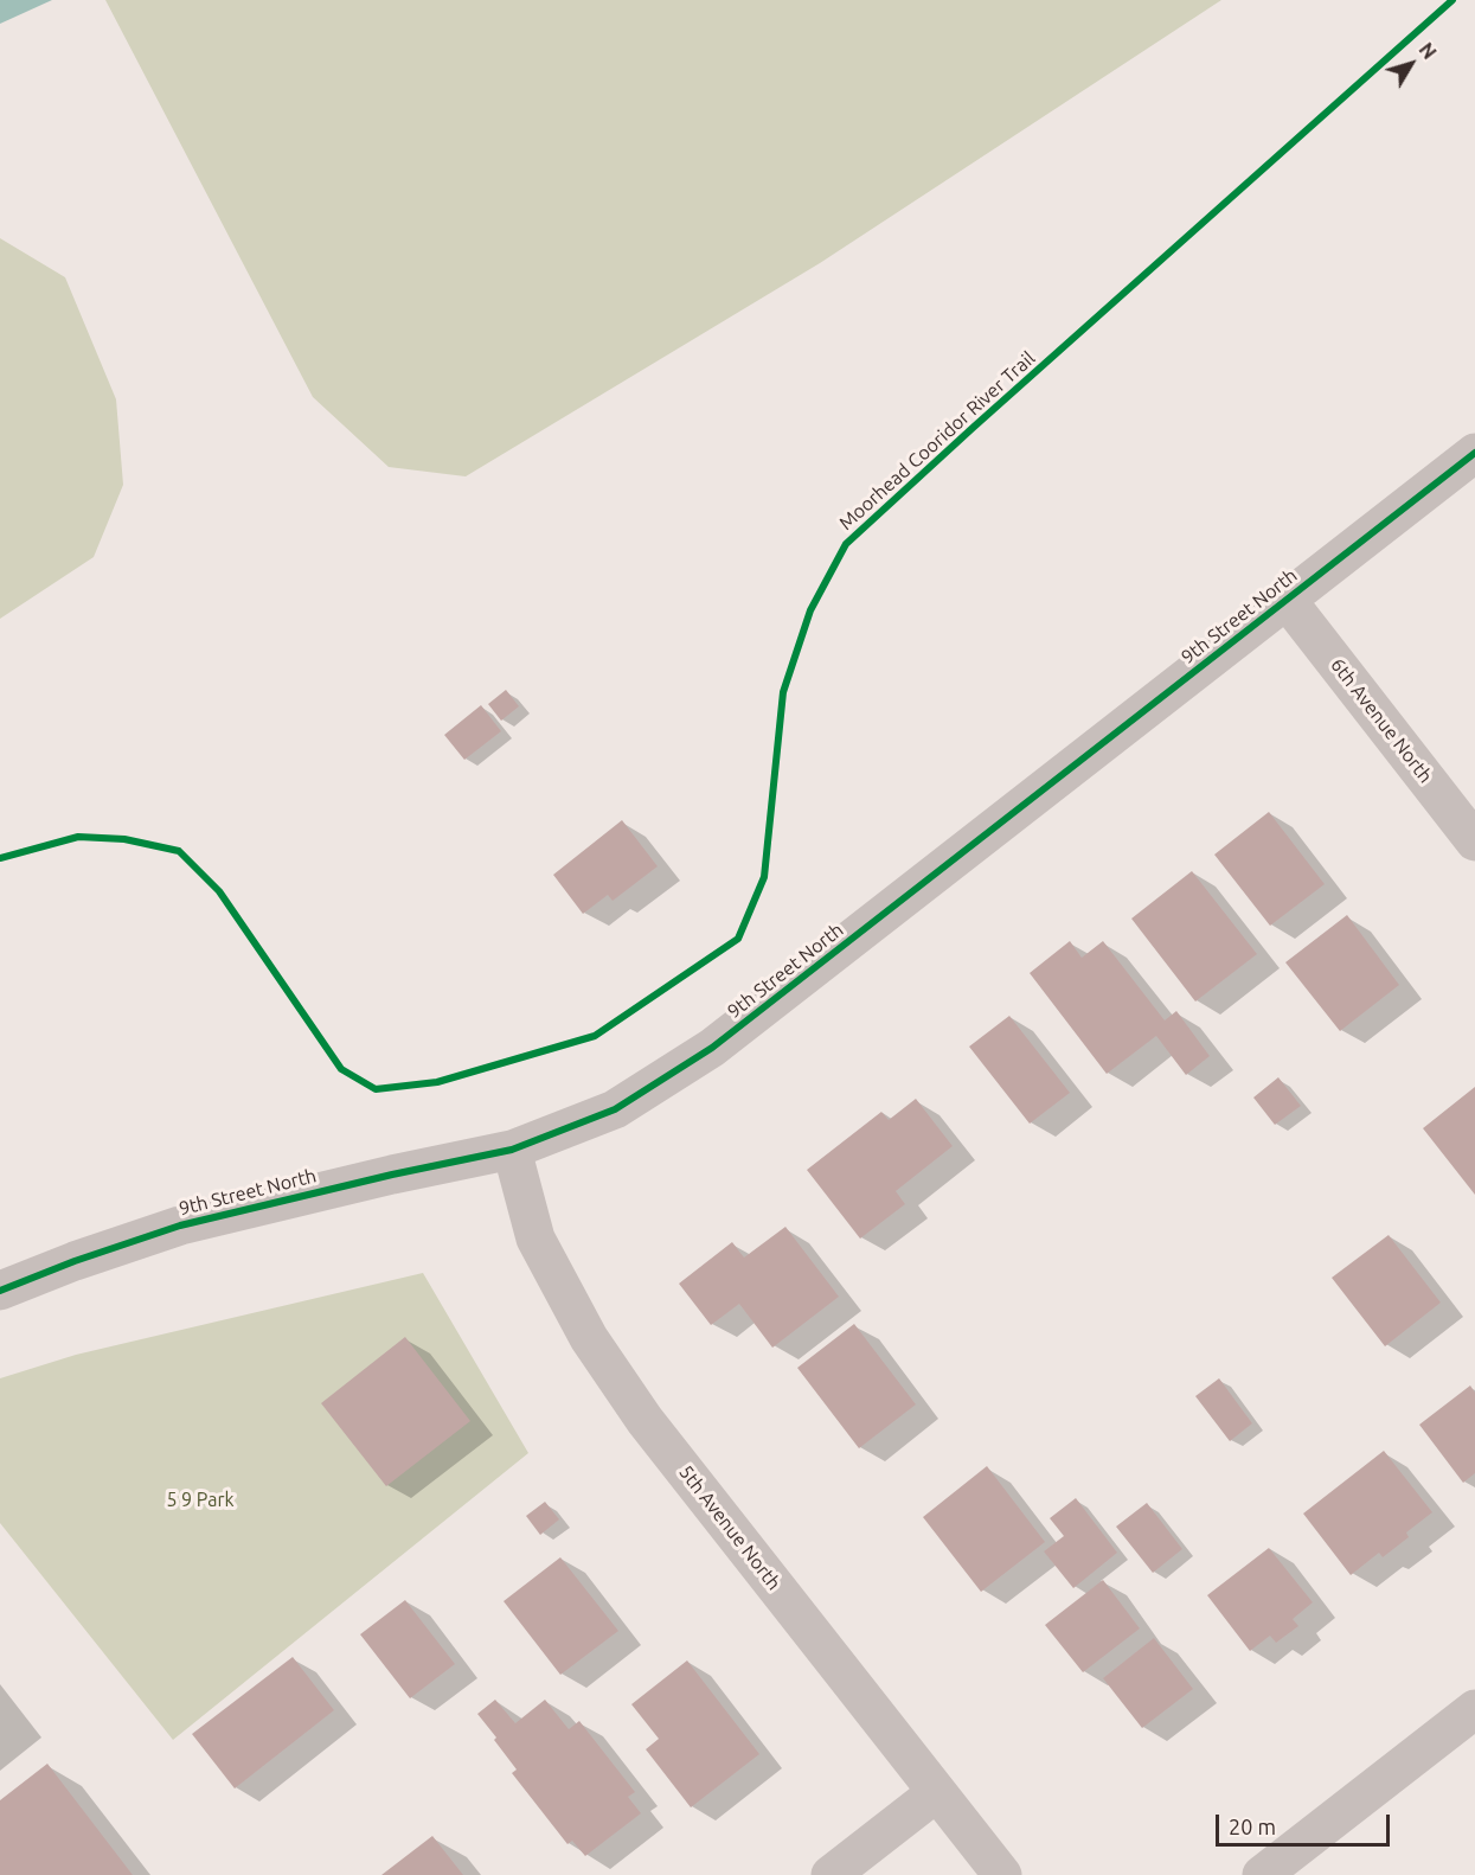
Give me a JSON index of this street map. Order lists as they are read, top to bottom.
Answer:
{
  "streets": {
    "street": ["9th Street North", "6th Avenue North", "5th Avenue North"],
    "cycle path": ["Moorhead Cooridor River Trail"]
  },
  "crossings": [
    ["9th Street North", "6th Avenue North"],
    ["9th Street North", "5th Avenue North"]
  ],
  "parks": ["5 9 Park"],
  "scale_bar": "20 m",
  "north": "top right"
}
